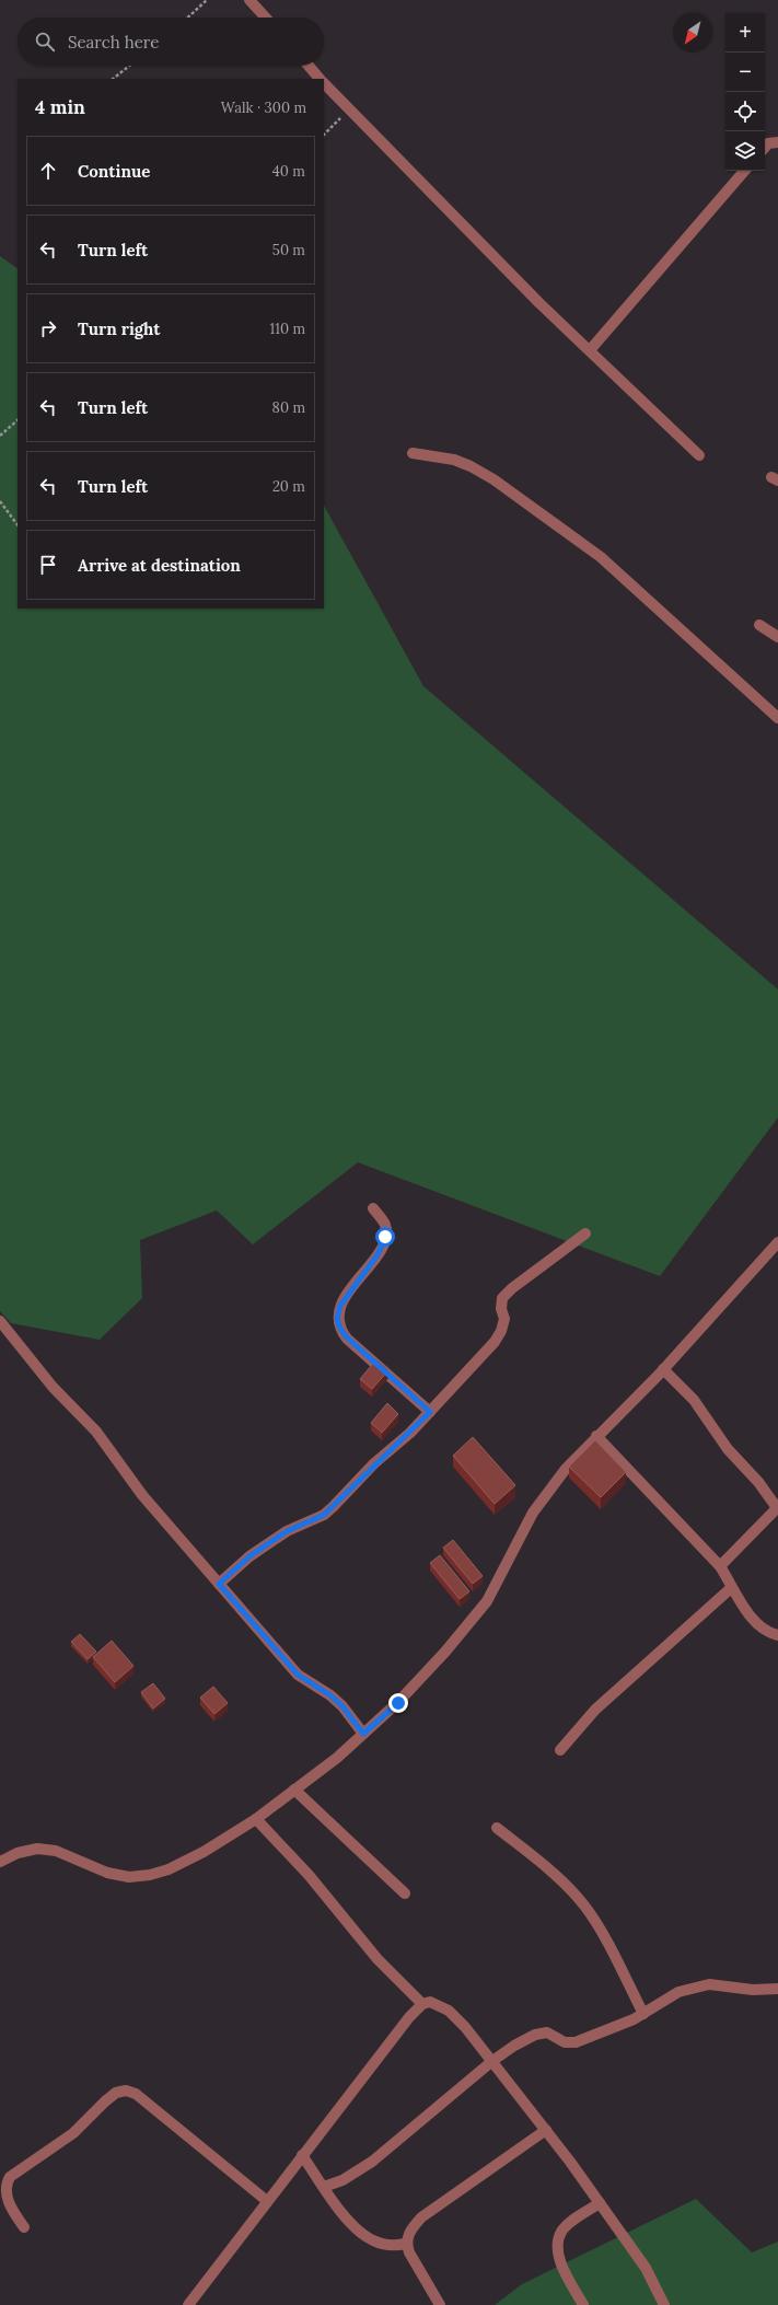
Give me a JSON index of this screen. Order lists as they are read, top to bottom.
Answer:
{
  "north": "bottom left",
  "page": {
    "map_buttons": ["+", "−"],
    "search": "Search here",
    "heading": ["4 min", "Walk · 300 m"],
    "list": [
      ["Continue", "40 m"],
      ["Turn left", "50 m"],
      ["Turn right", "110 m"],
      ["Turn left", "80 m"],
      ["Turn left", "20 m"],
      "Arrive at destination"
    ]
  }
}
